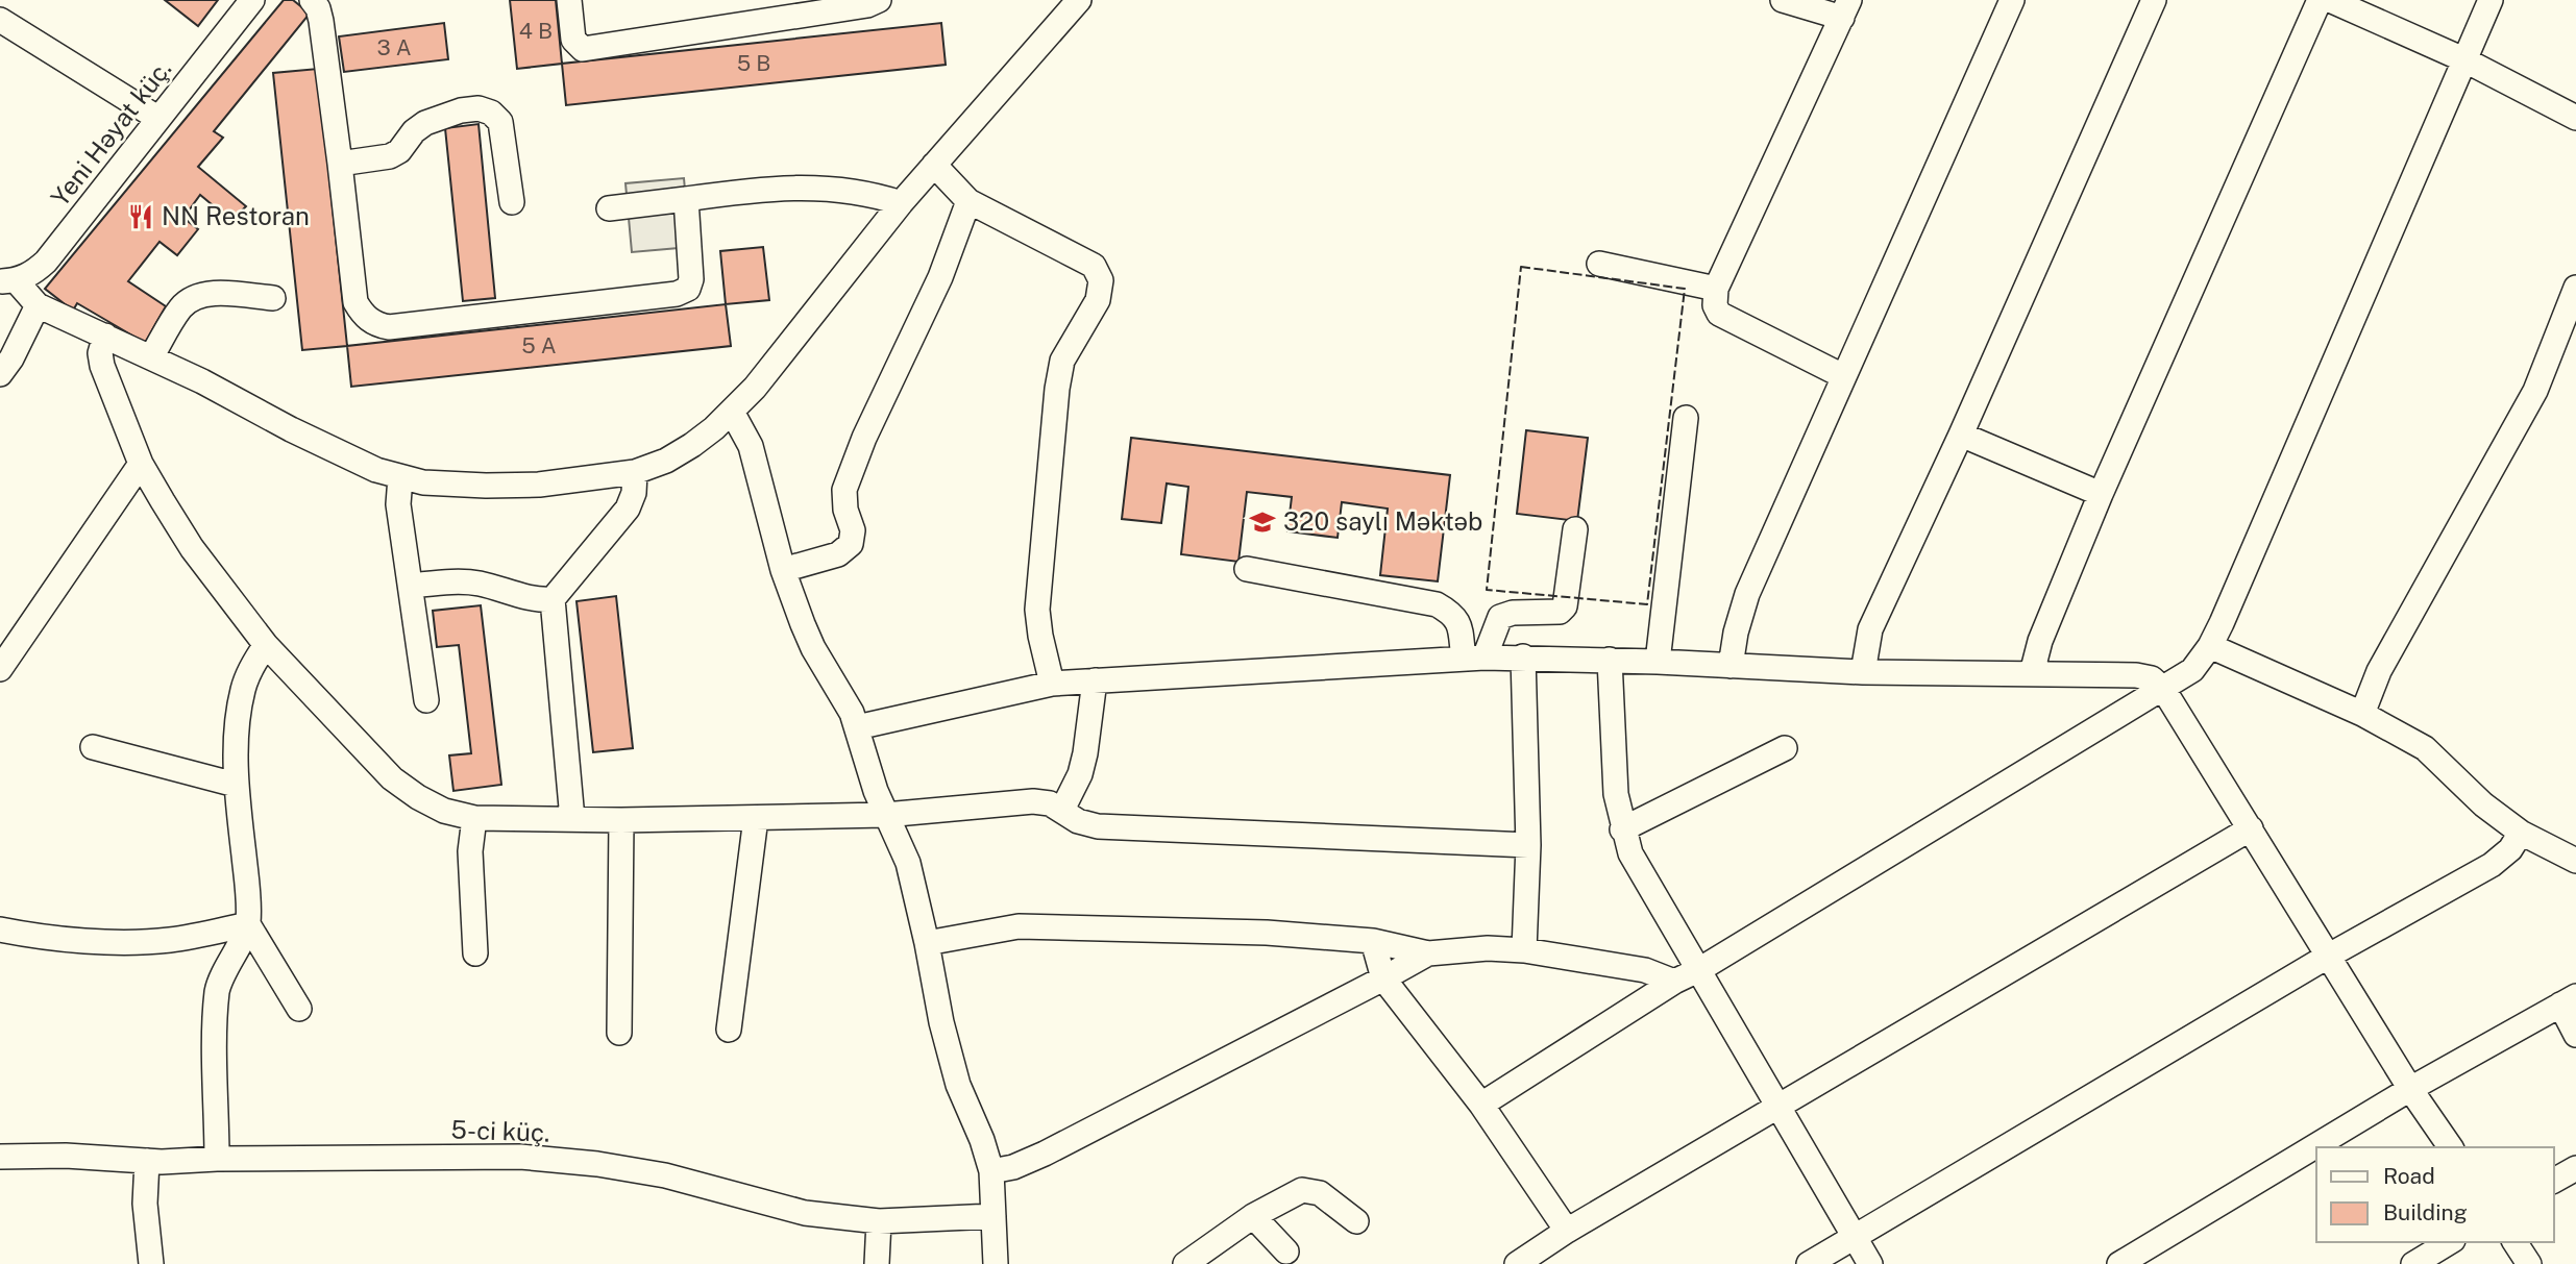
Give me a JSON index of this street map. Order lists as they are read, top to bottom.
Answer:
{
  "streets": {
    "street": ["Yeni Həyat küç.", "5-ci küç."]
  },
  "places": {
    "restaurant": ["NN Restoran"],
    "school or university": ["320 saylı Məktəb"]
  },
  "house_numbers": [
    "4 B",
    "3 A",
    "5 B",
    "5 A"
  ],
  "legend": ["Road", "Building"]
}
